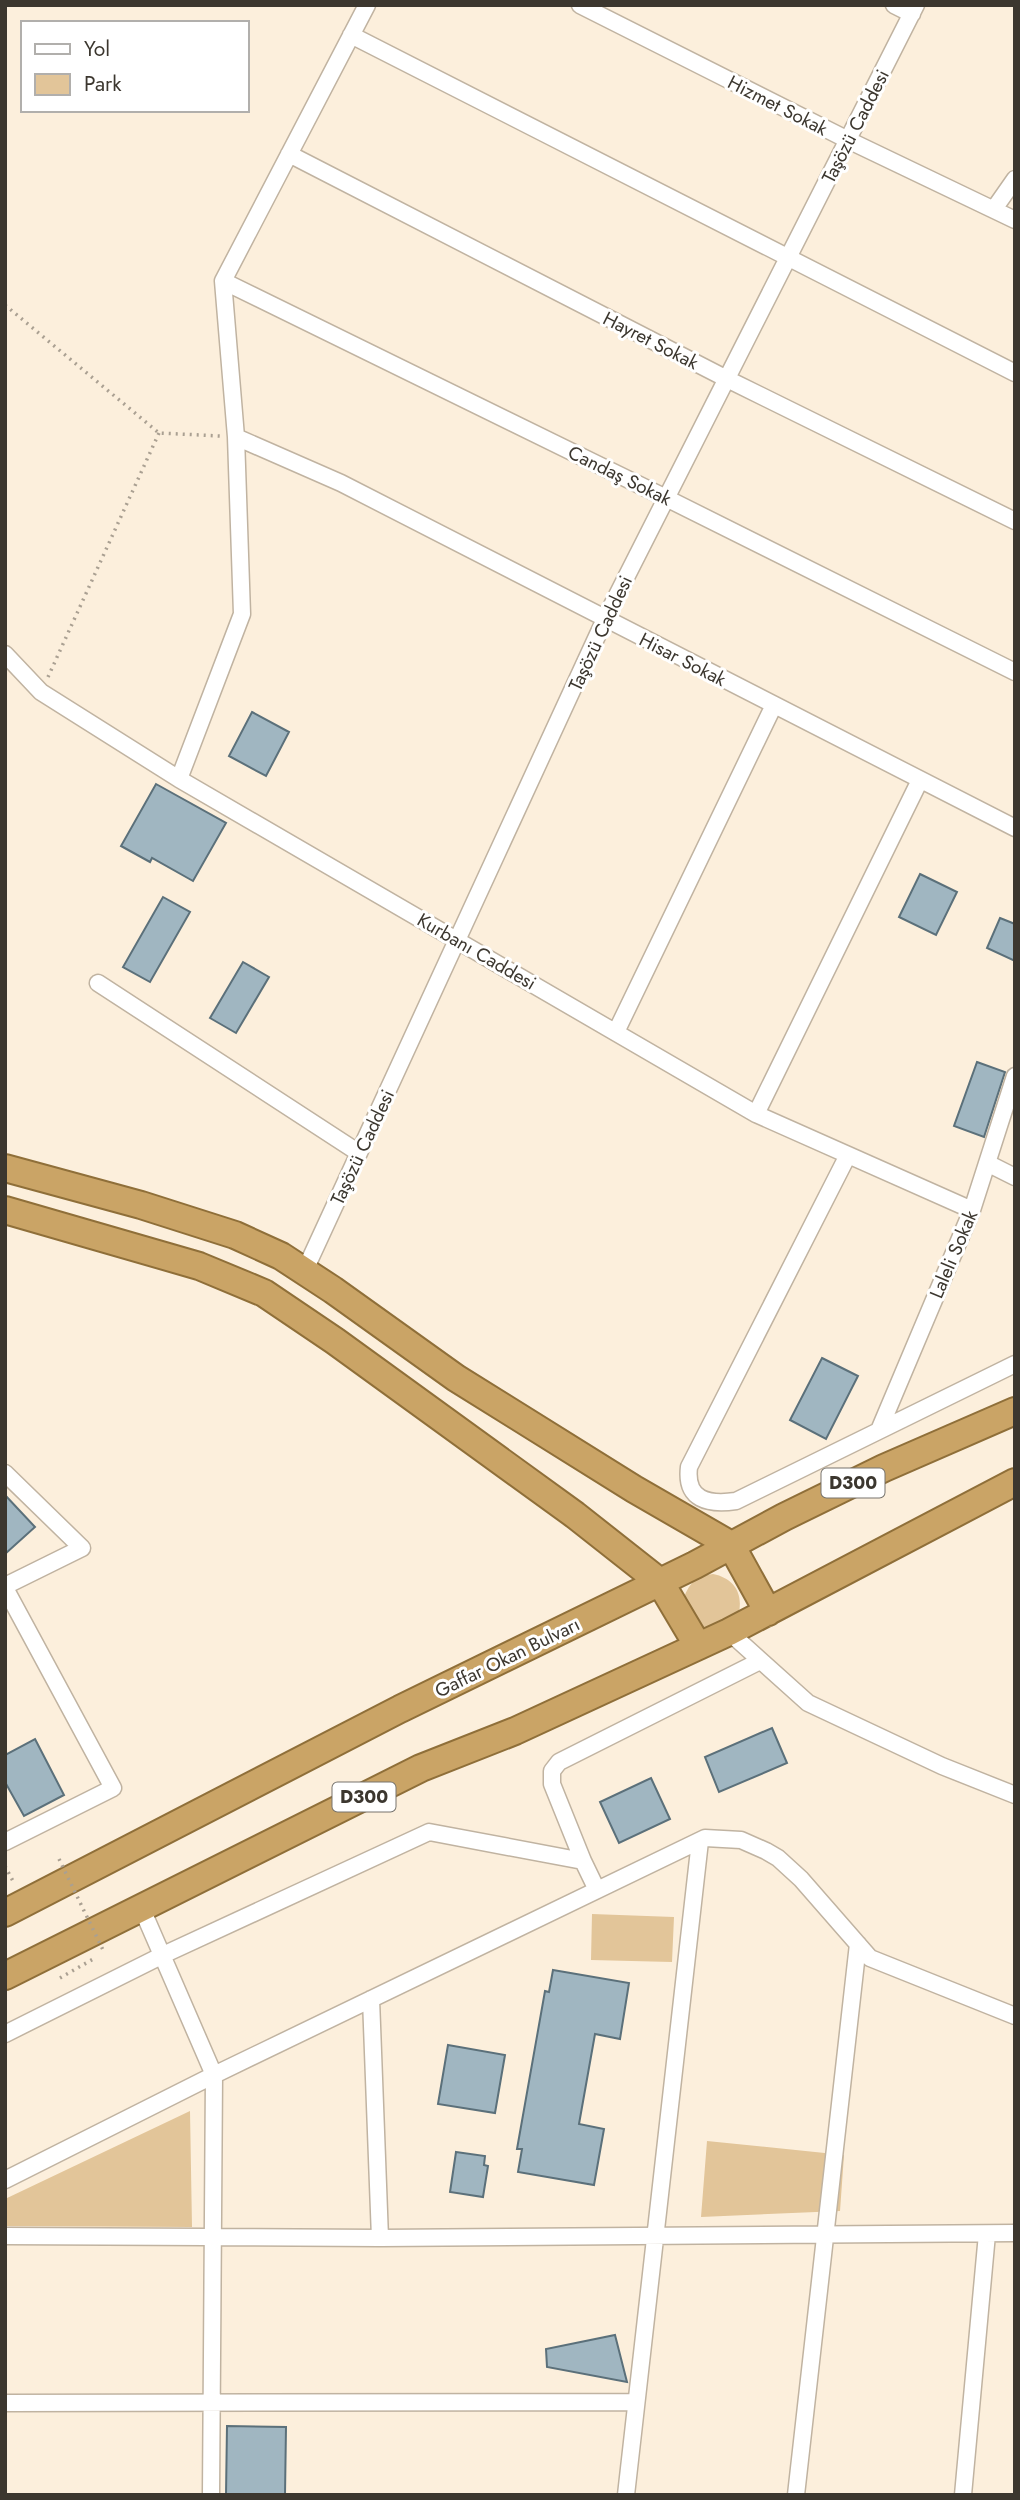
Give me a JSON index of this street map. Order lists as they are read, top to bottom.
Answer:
{
  "streets": {
    "highway": ["D300", "Gaffar Okan Bulvarı"],
    "street": [
      "Hizmet Sokak",
      "Taşözü Caddesi",
      "Hayret Sokak",
      "Candaş Sokak",
      "Hisar Sokak",
      "Kurbanı Caddesi",
      "Laleli Sokak"
    ]
  },
  "crossings": [
    ["Hizmet Sokak", "Taşözü Caddesi"],
    ["Taşözü Caddesi", "Hayret Sokak"],
    ["Taşözü Caddesi", "Candaş Sokak"],
    ["Taşözü Caddesi", "Hisar Sokak"],
    ["Taşözü Caddesi", "Kurbanı Caddesi"],
    ["Kurbanı Caddesi", "Laleli Sokak"]
  ],
  "legend": ["Yol", "Park"]
}
